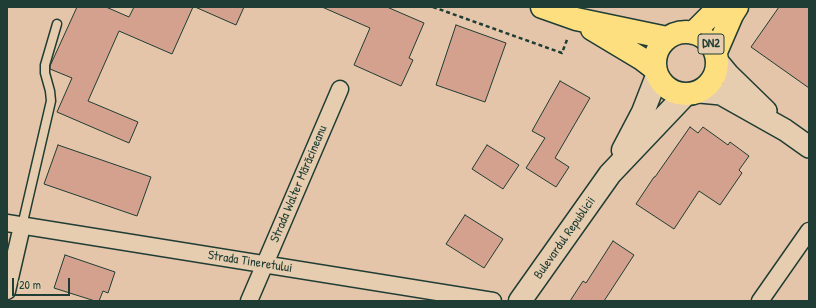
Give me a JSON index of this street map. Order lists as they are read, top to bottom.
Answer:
{
  "streets": {
    "main road": ["DN2", "Bulevardul Republicii"],
    "street": ["Strada Walter Mărăcineanu", "Strada Tineretului"]
  },
  "crossings": [
    ["DN2", "Bulevardul Republicii"],
    ["Strada Walter Mărăcineanu", "Strada Tineretului"]
  ],
  "scale_bar": "20 m"
}
